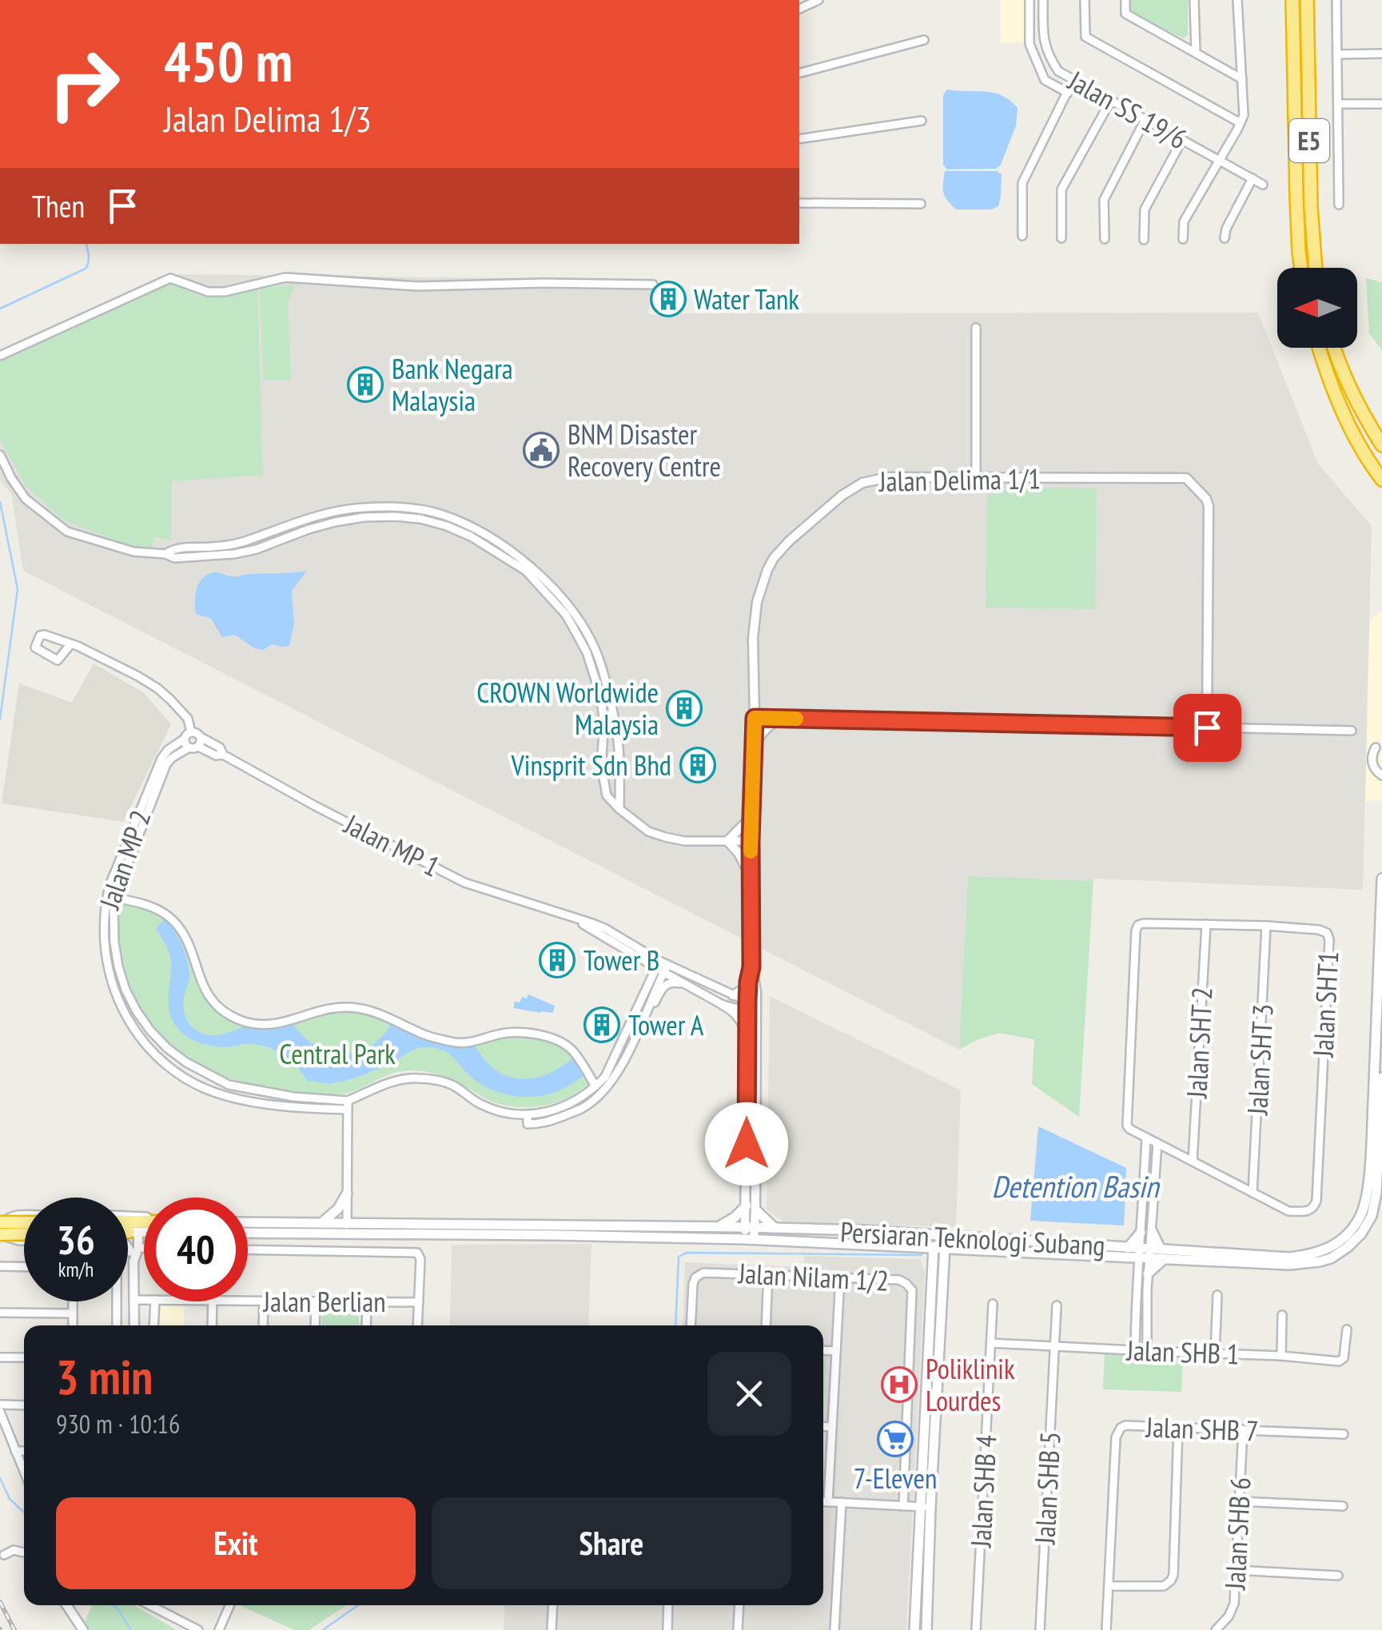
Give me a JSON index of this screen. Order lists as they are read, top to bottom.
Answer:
{
  "streets": {
    "highway": ["E5"],
    "main road": ["Persiaran Teknologi Subang"],
    "street": [
      "Jalan SS 19/6",
      "Jalan Delima 1/1",
      "Jalan MP 1",
      "Jalan MP 2",
      "Jalan SHT1",
      "Jalan SHT 2",
      "Jalan SHT 3",
      "Jalan Nilam 1/2",
      "Jalan Berlian",
      "Jalan SHB 1",
      "Jalan SHB 7",
      "Jalan SHB 5",
      "Jalan SHB 4",
      "Jalan SHB 6"
    ]
  },
  "crossings": [
    ["Jalan Delima 1/1", "Jalan MP 1"],
    ["Jalan Delima 1/1", "Persiaran Teknologi Subang"],
    ["Jalan MP 1", "Jalan MP 2"],
    ["Jalan SHT1", "Jalan SHT 2"],
    ["Jalan SHT1", "Jalan SHT 3"],
    ["Jalan SHB 1", "Jalan SHB 5"],
    ["Jalan SHB 1", "Jalan SHB 4"],
    ["Jalan SHB 7", "Jalan SHB 6"]
  ],
  "water": ["Detention Basin"],
  "parks": ["Central Park"],
  "places": {
    "building": [
      "Water Tank",
      "Bank Negara Malaysia",
      "CROWN Worldwide Malaysia",
      "Vinsprit Sdn Bhd",
      "Tower B",
      "Tower A"
    ],
    "public building": ["BNM Disaster Recovery Centre"],
    "hospital": ["Poliklinik Lourdes"],
    "supermarket": ["7-Eleven"]
  },
  "north": "left",
  "page": {
    "turn": ["450 m", "Jalan Delima 1/3"],
    "then": "Then",
    "speed": "36 km/h",
    "limit": "40",
    "heading": ["3 min", "930 m · 10:16"],
    "buttons": ["Exit", "Share"]
  }
}
